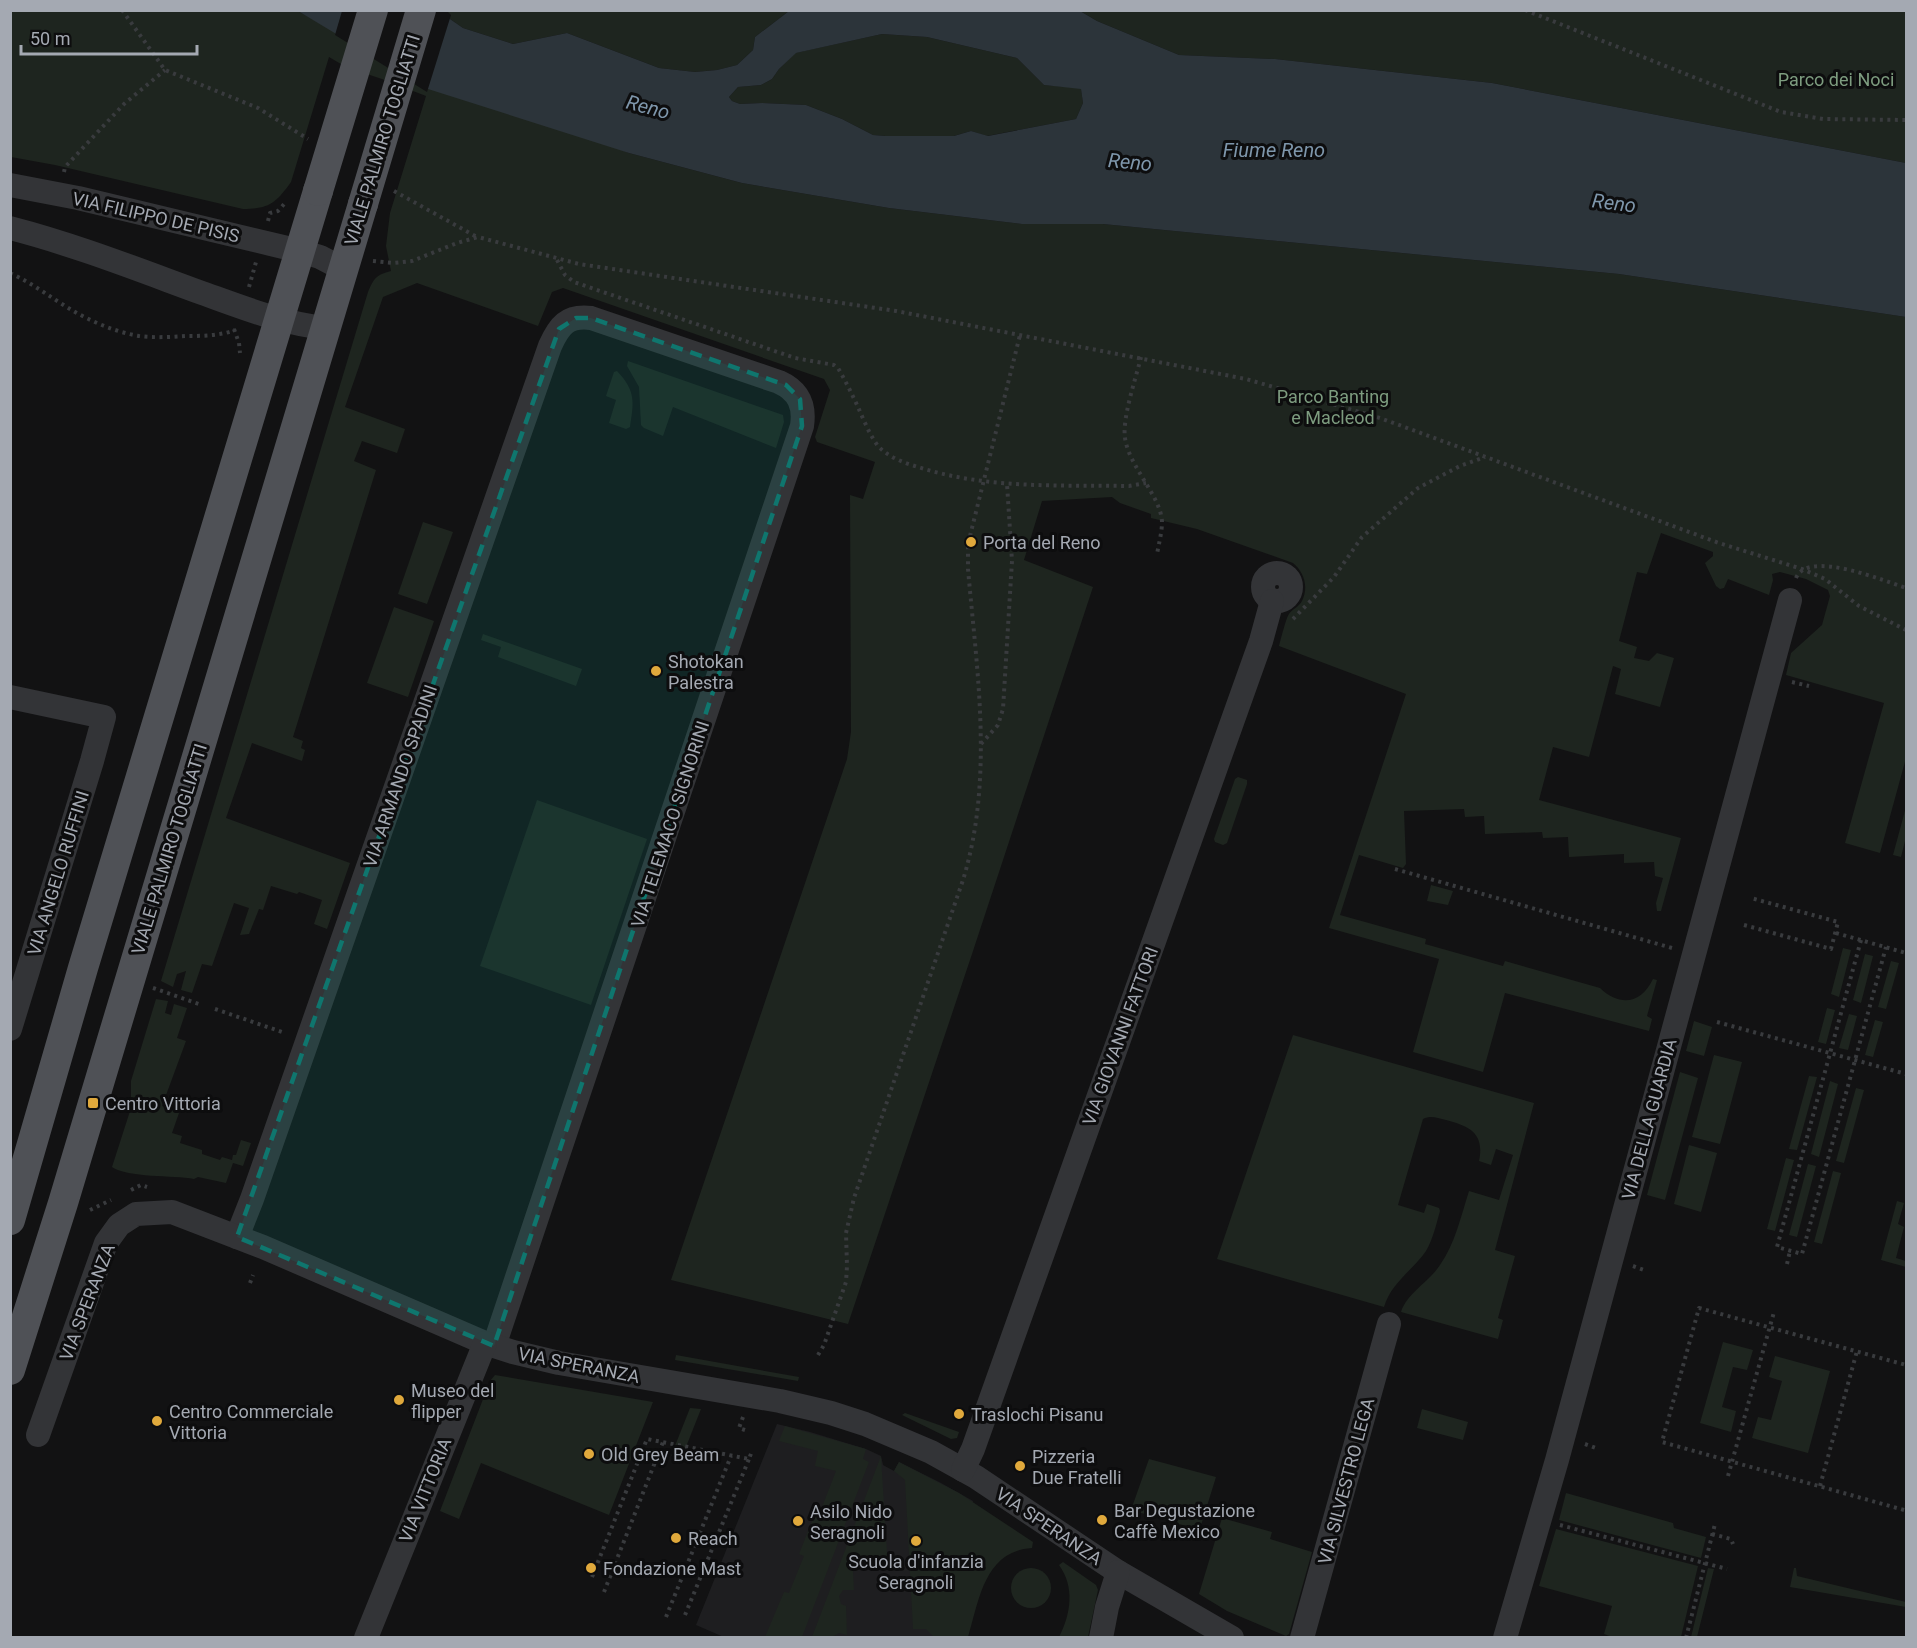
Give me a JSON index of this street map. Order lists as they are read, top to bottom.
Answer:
{
  "streets": {
    "main road": ["VIALE PALMIRO TOGLIATTI"],
    "street": [
      "VIA FILIPPO DE PISIS",
      "VIA ARMANDO SPADINI",
      "VIA TELEMACO SIGNORINI",
      "VIA ANGELO RUFFINI",
      "VIA GIOVANNI FATTORI",
      "VIA DELLA GUARDIA",
      "VIA SPERANZA",
      "VIA SILVESTRO LEGA",
      "VIA VITTORIA"
    ]
  },
  "crossings": [
    ["VIALE PALMIRO TOGLIATTI", "VIA FILIPPO DE PISIS"],
    ["VIA ARMANDO SPADINI", "VIA TELEMACO SIGNORINI"],
    ["VIA ARMANDO SPADINI", "VIA SPERANZA"],
    ["VIA TELEMACO SIGNORINI", "VIA SPERANZA"],
    ["VIA TELEMACO SIGNORINI", "VIA VITTORIA"],
    ["VIA GIOVANNI FATTORI", "VIA SPERANZA"],
    ["VIA SPERANZA", "VIA VITTORIA"]
  ],
  "water": ["Reno", "Fiume Reno"],
  "parks": ["Parco dei Noci", "Parco Banting e Macleod"],
  "places": {
    "other": [
      "Porta del Reno",
      "Shotokan Palestra",
      "Museo del flipper",
      "Traslochi Pisanu",
      "Centro Commerciale Vittoria",
      "Old Grey Beam",
      "Pizzeria Due Fratelli",
      "Bar Degustazione Caffè Mexico",
      "Asilo Nido Seragnoli",
      "Reach",
      "Scuola d'infanzia Seragnoli",
      "Fondazione Mast"
    ],
    "transit": ["Centro Vittoria"]
  },
  "scale_bar": "50 m"
}
